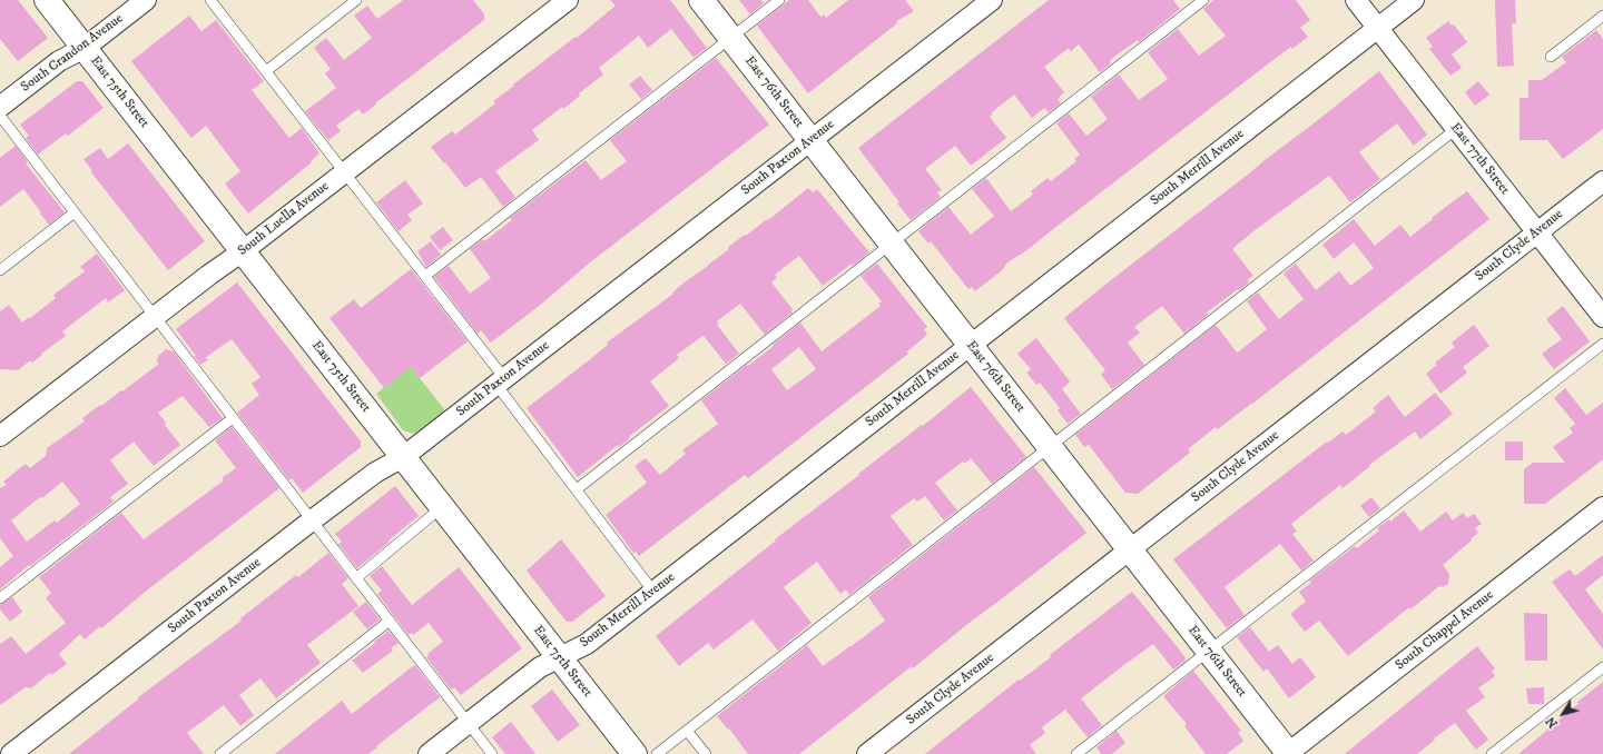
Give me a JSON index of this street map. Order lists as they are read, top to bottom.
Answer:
{
  "streets": {
    "main road": ["East 75th Street", "East 76th Street"],
    "street": [
      "South Crandon Avenue",
      "South Paxton Avenue",
      "East 77th Street",
      "South Merrill Avenue",
      "South Luella Avenue",
      "South Clyde Avenue",
      "South Chappel Avenue"
    ]
  },
  "crossings": [
    ["South Crandon Avenue", "East 75th Street"],
    ["East 75th Street", "South Paxton Avenue"],
    ["East 75th Street", "South Merrill Avenue"],
    ["East 75th Street", "South Luella Avenue"],
    ["East 76th Street", "South Paxton Avenue"],
    ["East 76th Street", "South Merrill Avenue"],
    ["East 76th Street", "South Clyde Avenue"],
    ["East 76th Street", "South Chappel Avenue"],
    ["East 77th Street", "South Merrill Avenue"],
    ["East 77th Street", "South Clyde Avenue"]
  ],
  "north": "bottom left"
}
